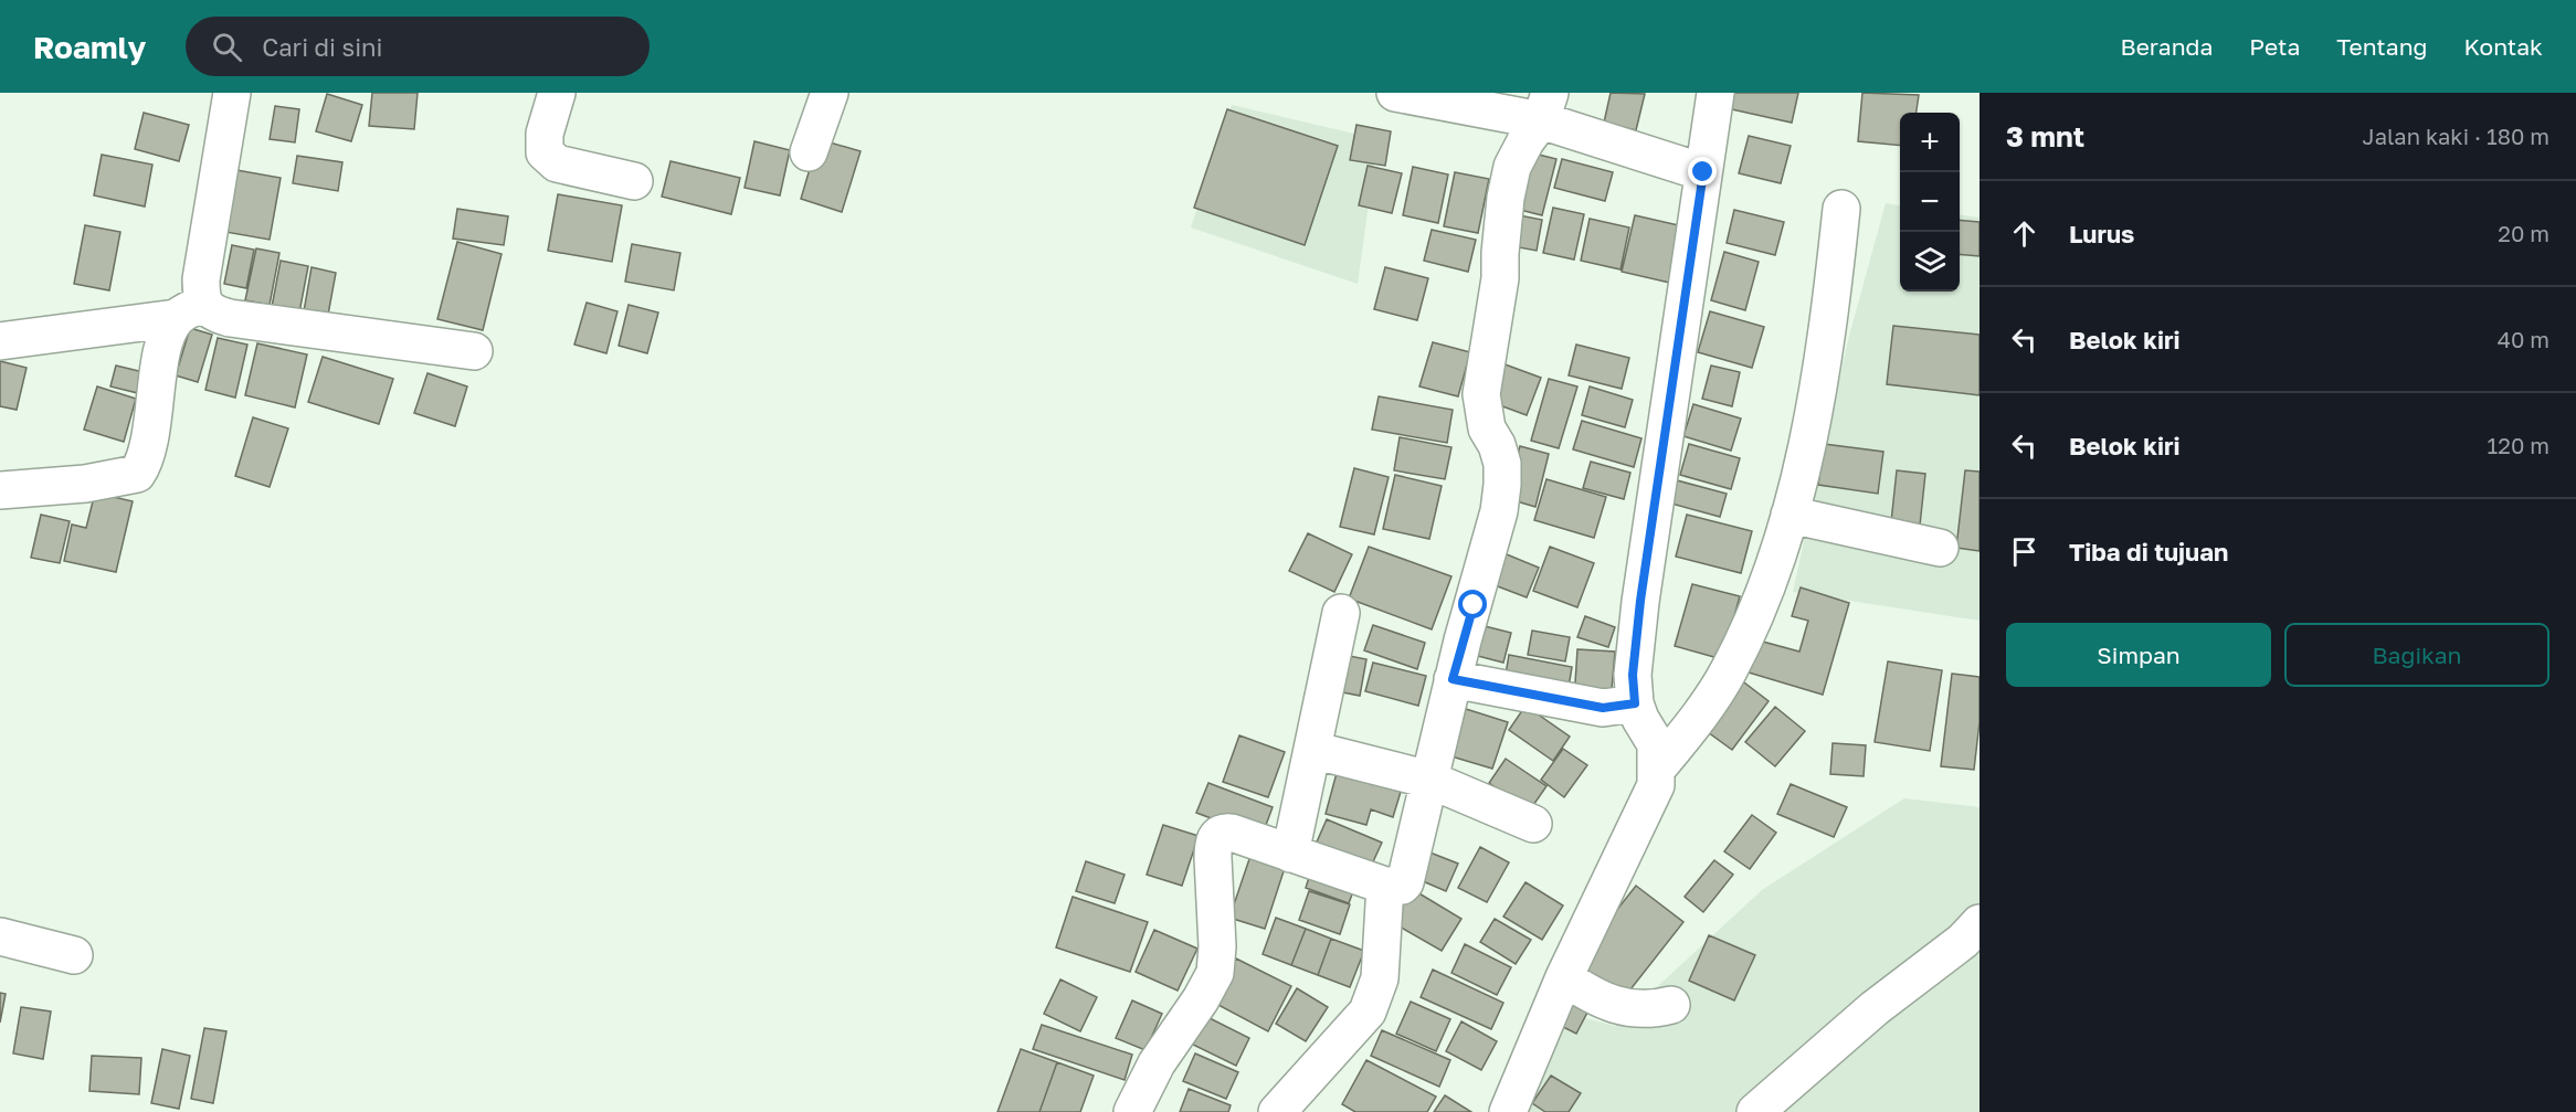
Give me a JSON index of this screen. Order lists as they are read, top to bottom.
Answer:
{
  "page": {
    "header": "Roamly",
    "search": "Cari di sini",
    "nav": [
      "Beranda",
      "Peta",
      "Tentang",
      "Kontak"
    ],
    "heading": ["3 mnt", "Jalan kaki · 180 m"],
    "map_buttons": ["+", "−"],
    "list": [
      ["Lurus", "20 m"],
      ["Belok kiri", "40 m"],
      ["Belok kiri", "120 m"],
      "Tiba di tujuan"
    ],
    "buttons": ["Simpan", "Bagikan"]
  }
}
